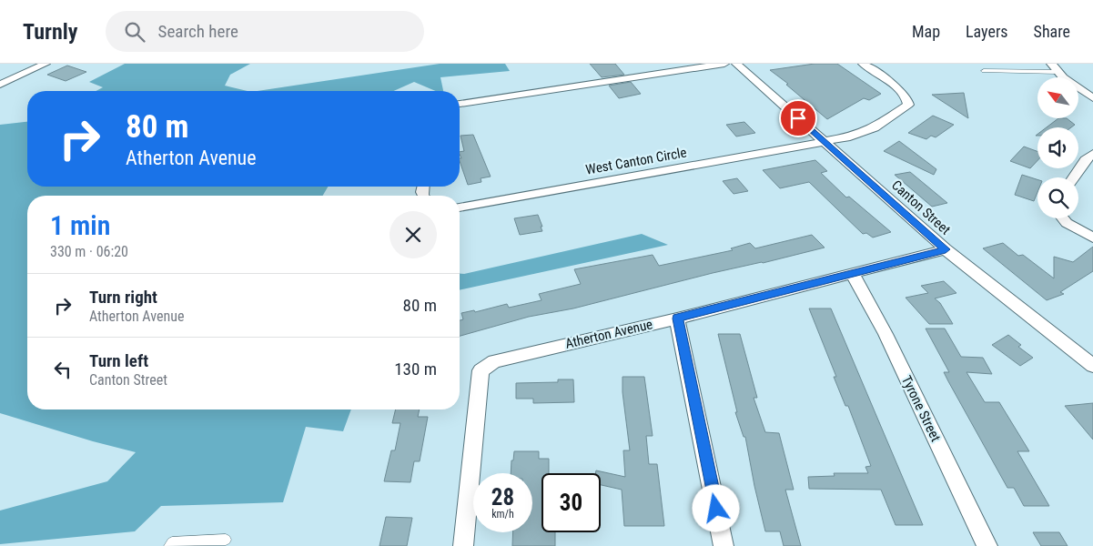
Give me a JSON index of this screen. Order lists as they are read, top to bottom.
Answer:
{
  "streets": {
    "street": [
      "West Canton Circle",
      "Canton Street",
      "Atherton Avenue",
      "Tyrone Street"
    ]
  },
  "crossings": [
    ["West Canton Circle", "Canton Street"],
    ["Canton Street", "Atherton Avenue"],
    ["Atherton Avenue", "Tyrone Street"]
  ],
  "north": "top left",
  "page": {
    "header": "Turnly",
    "search": "Search here",
    "nav": ["Map", "Layers", "Share"],
    "turn": ["80 m", "Atherton Avenue"],
    "heading": ["1 min", "330 m · 06:20"],
    "list": [
      {
        "name": "Turn right",
        "note": "Atherton Avenue",
        "value": "80 m"
      },
      {
        "name": "Turn left",
        "note": "Canton Street",
        "value": "130 m"
      }
    ],
    "speed": "28 km/h",
    "limit": "30"
  }
}
